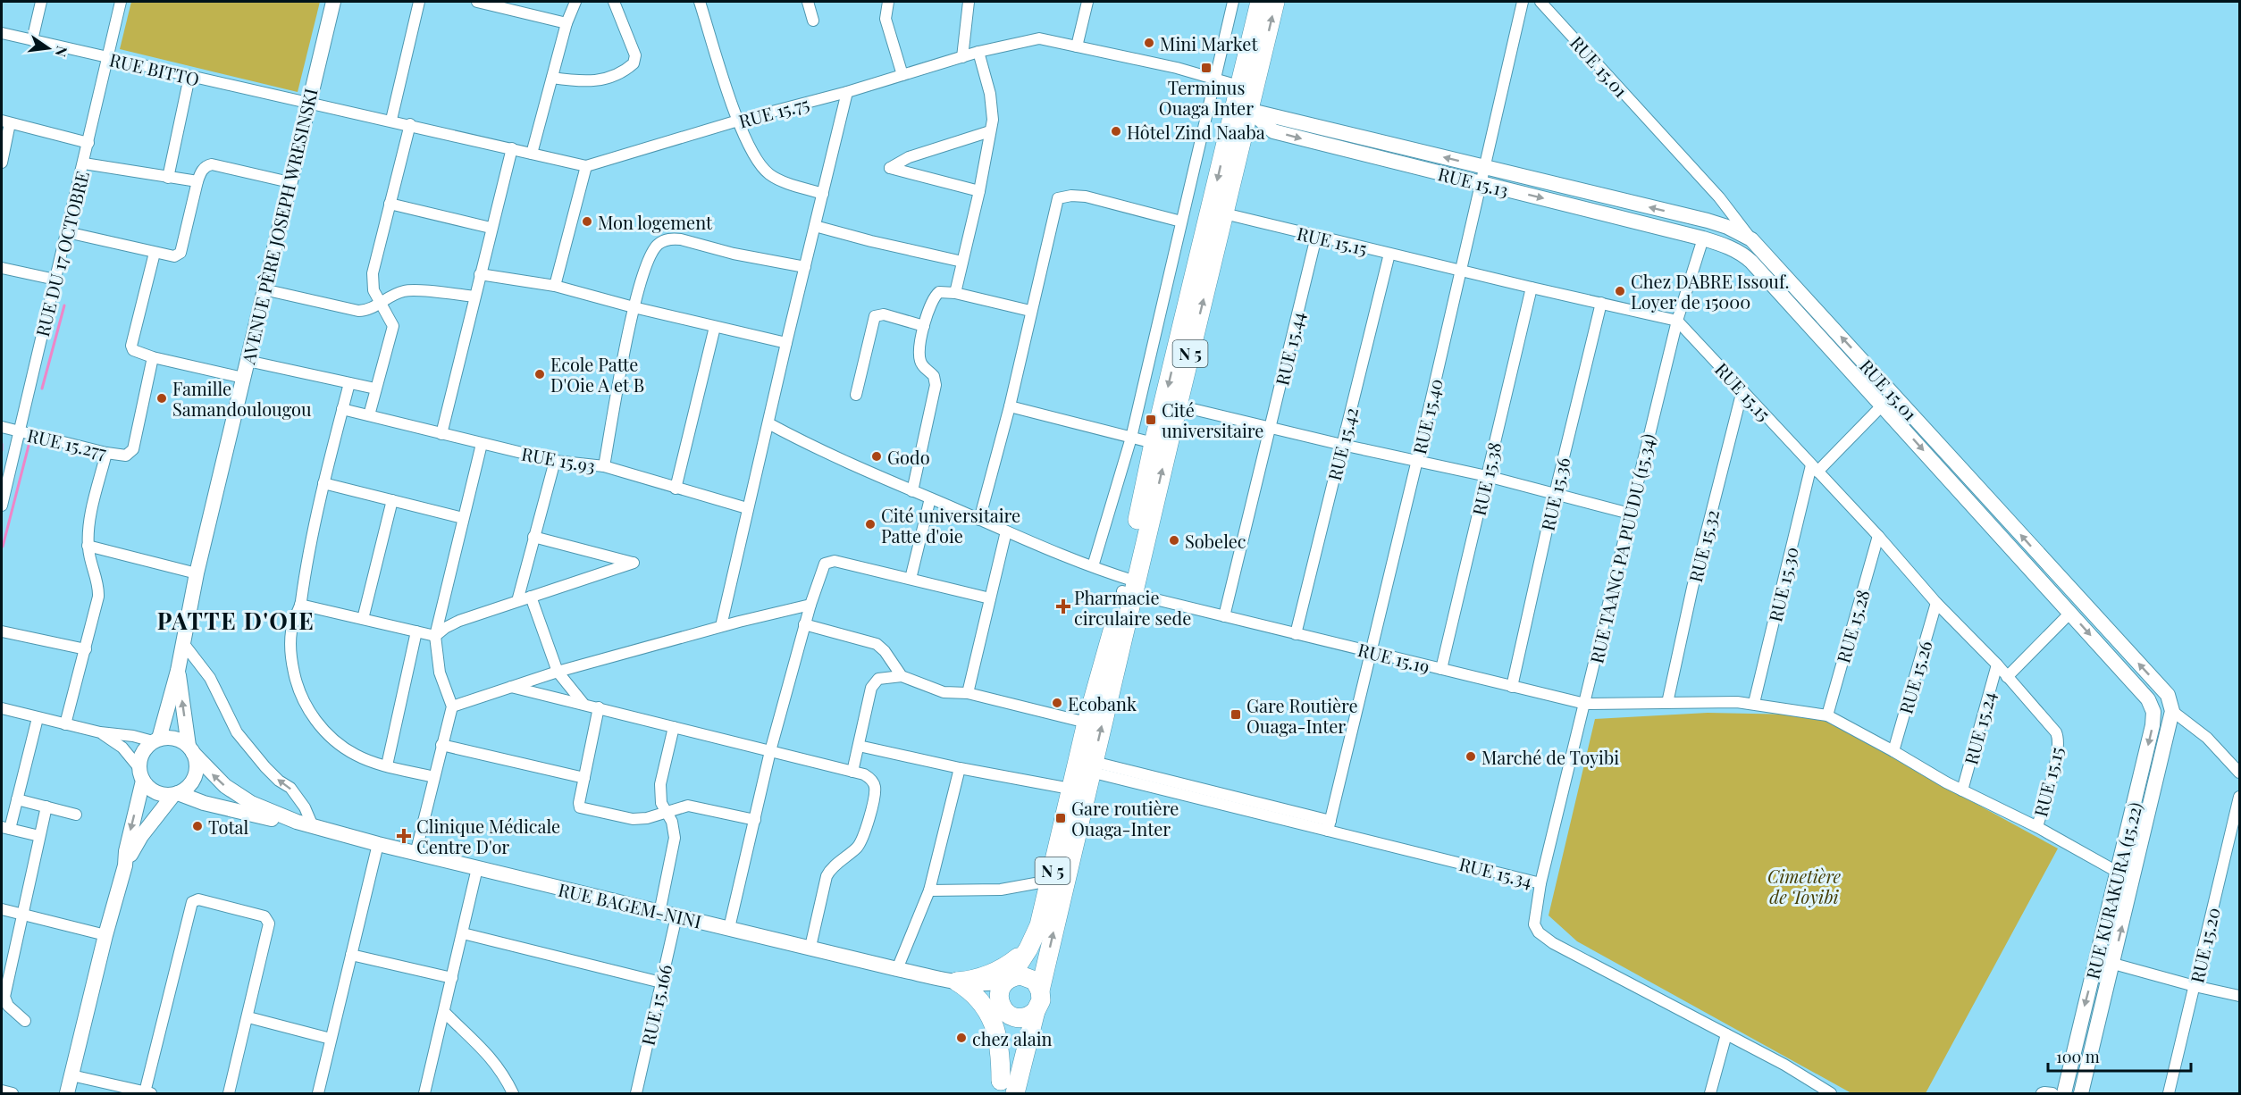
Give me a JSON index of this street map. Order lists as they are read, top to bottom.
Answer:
{
  "streets": {
    "highway": ["N 5"],
    "main road": [
      "RUE 15.01",
      "RUE 15.13",
      "AVENUE PÈRE JOSEPH WRESINSKI",
      "RUE KURAKURA (15.22)",
      "RUE BAGEM-NINI"
    ],
    "street": [
      "RUE BITTO",
      "RUE 15.75",
      "RUE 15.15",
      "RUE DU 17 OCTOBRE",
      "RUE 15.44",
      "RUE 15.40",
      "RUE 15.277",
      "RUE 15.42",
      "RUE 15.93",
      "RUE 15.38",
      "RUE 15.36",
      "RUE 15.32",
      "RUE TAANG PA PUUDU (15.34)",
      "RUE 15.30",
      "RUE 15.28",
      "RUE 15.19",
      "RUE 15.26",
      "RUE 15.24",
      "RUE 15.34",
      "RUE 15.20",
      "RUE 15.166"
    ]
  },
  "crossings": [
    ["RUE 15.01", "RUE 15.13"],
    ["RUE 15.01", "RUE TAANG PA PUUDU (15.34)"],
    ["RUE 15.01", "RUE 15.24"],
    ["RUE 15.01", "RUE KURAKURA (15.22)"],
    ["RUE BITTO", "RUE 15.75"],
    ["RUE BITTO", "AVENUE PÈRE JOSEPH WRESINSKI"],
    ["RUE BITTO", "RUE DU 17 OCTOBRE"],
    ["RUE 15.75", "RUE 15.13"],
    ["RUE 15.75", "AVENUE PÈRE JOSEPH WRESINSKI"],
    ["RUE 15.75", "N 5"],
    ["RUE 15.13", "N 5"],
    ["RUE 15.13", "RUE 15.40"],
    ["RUE 15.13", "RUE TAANG PA PUUDU (15.34)"],
    ["RUE 15.15", "RUE 15.44"],
    ["RUE 15.15", "N 5"],
    ["RUE 15.15", "RUE 15.40"],
    ["RUE 15.15", "RUE 15.42"],
    ["RUE 15.15", "RUE 15.38"],
    ["RUE 15.15", "RUE 15.36"],
    ["RUE 15.15", "RUE 15.32"],
    ["RUE 15.15", "RUE TAANG PA PUUDU (15.34)"],
    ["RUE 15.15", "RUE 15.30"],
    ["RUE 15.15", "RUE 15.28"],
    ["RUE 15.15", "RUE 15.19"],
    ["RUE 15.15", "RUE 15.26"],
    ["RUE 15.15", "RUE 15.24"],
    ["RUE DU 17 OCTOBRE", "RUE 15.277"],
    ["RUE 15.44", "RUE 15.19"],
    ["N 5", "RUE 15.19"],
    ["N 5", "RUE 15.34"],
    ["RUE 15.40", "RUE 15.19"],
    ["RUE 15.40", "RUE 15.34"],
    ["RUE 15.42", "RUE 15.19"],
    ["RUE 15.38", "RUE 15.19"],
    ["RUE 15.36", "RUE 15.19"],
    ["RUE 15.32", "RUE 15.19"],
    ["RUE TAANG PA PUUDU (15.34)", "RUE 15.19"],
    ["RUE TAANG PA PUUDU (15.34)", "RUE 15.34"],
    ["RUE 15.30", "RUE 15.19"],
    ["RUE 15.28", "RUE 15.19"],
    ["RUE 15.19", "RUE 15.26"],
    ["RUE 15.19", "RUE 15.24"],
    ["RUE 15.19", "RUE KURAKURA (15.22)"],
    ["RUE BAGEM-NINI", "RUE 15.166"]
  ],
  "districts": ["PATTE D'OIE"],
  "parks": ["Cimetière de Toyibi"],
  "places": {
    "other": [
      "Mini Market",
      "Hôtel Zind Naaba",
      "Mon logement",
      "Chez DABRE Issouf. Loyer de 15000",
      "Ecole Patte D'Oie A et B",
      "Famille Samandoulougou",
      "Godo",
      "Cité universitaire Patte d'oie",
      "Sobelec",
      "Ecobank",
      "Marché de Toyibi",
      "Total",
      "chez alain"
    ],
    "transit": [
      "Terminus Ouaga Inter",
      "Cité universitaire",
      "Gare Routière Ouaga-Inter",
      "Gare routière Ouaga-Inter"
    ],
    "health": ["Pharmacie circulaire sede", "Clinique Médicale Centre D'or"]
  },
  "scale_bar": "100 m",
  "north": "right"
}
